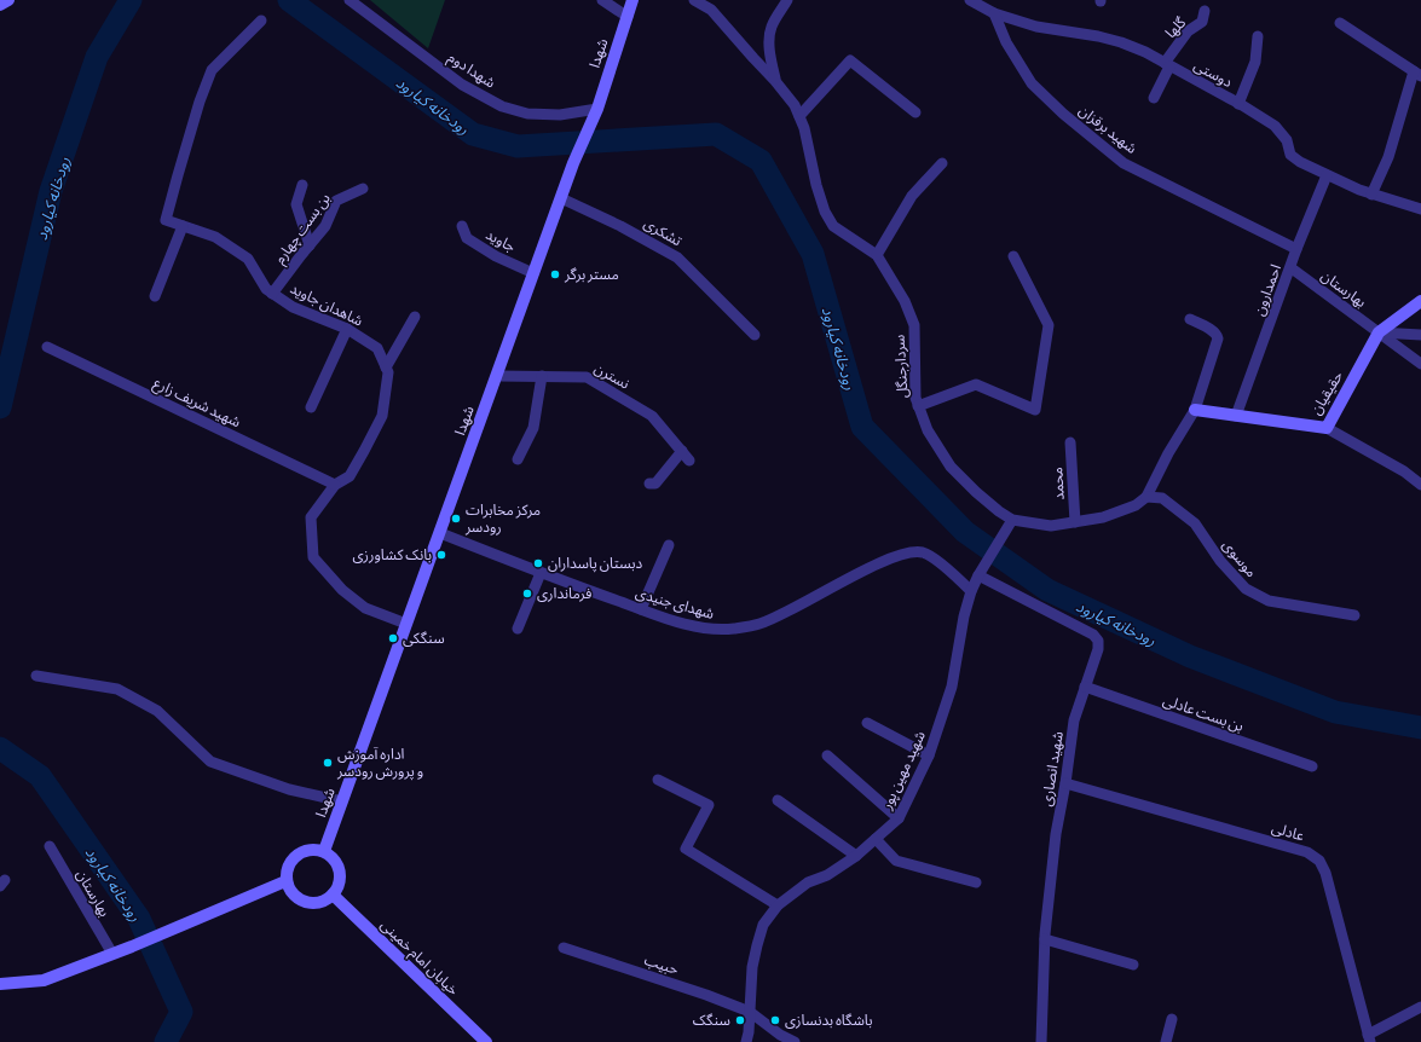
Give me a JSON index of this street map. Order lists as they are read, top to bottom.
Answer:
{
  "streets": {
    "main road": ["شهدا", "حقیقیان", "خیابان امام خمینی"],
    "street": [
      "گلها",
      "شهدا دوم",
      "دوستی",
      "شهید برقزان",
      "بن بست چهارم",
      "تشکری",
      "جاوید",
      "بهارستان",
      "احمدارون",
      "شاهدان جاوید",
      "سردارجنگل",
      "نسترن",
      "شهید شریف زارع",
      "محمد",
      "موسوی",
      "شهدای جنیدی",
      "بن بست عادلی",
      "شهید انصاری",
      "شهید مهین پور",
      "عادلی",
      "حبیب"
    ]
  },
  "crossings": [
    ["گلها", "دوستی"],
    ["شهدا", "شهدا دوم"],
    ["شهدا", "تشکری"],
    ["شهدا", "جاوید"],
    ["شهدا", "شاهدان جاوید"],
    ["شهدا", "نسترن"],
    ["شهدا", "شهدای جنیدی"],
    ["شهدا", "خیابان امام خمینی"],
    ["دوستی", "شهید برقزان"],
    ["دوستی", "احمدارون"],
    ["شهید برقزان", "احمدارون"],
    ["بن بست چهارم", "شاهدان جاوید"],
    ["بهارستان", "احمدارون"],
    ["بهارستان", "حقیقیان"],
    ["احمدارون", "حقیقیان"],
    ["شاهدان جاوید", "شهید شریف زارع"],
    ["سردارجنگل", "محمد"],
    ["سردارجنگل", "موسوی"],
    ["سردارجنگل", "شهید مهین پور"],
    ["شهدای جنیدی", "شهید مهین پور"],
    ["بن بست عادلی", "شهید انصاری"],
    ["شهید انصاری", "شهید مهین پور"],
    ["شهید انصاری", "عادلی"],
    ["شهید مهین پور", "حبیب"]
  ],
  "water": ["رودخانه کیارود"],
  "places": [
    "مستر برگر",
    "مرکز مخابرات رودسر",
    "بانک کشاورزى",
    "دبستان پاسداران",
    "فرماندارى",
    "سنگکى",
    "اداره آموزش و پرورش رودسر",
    "سنگک",
    "باشگاه بدنسازى"
  ]
}
